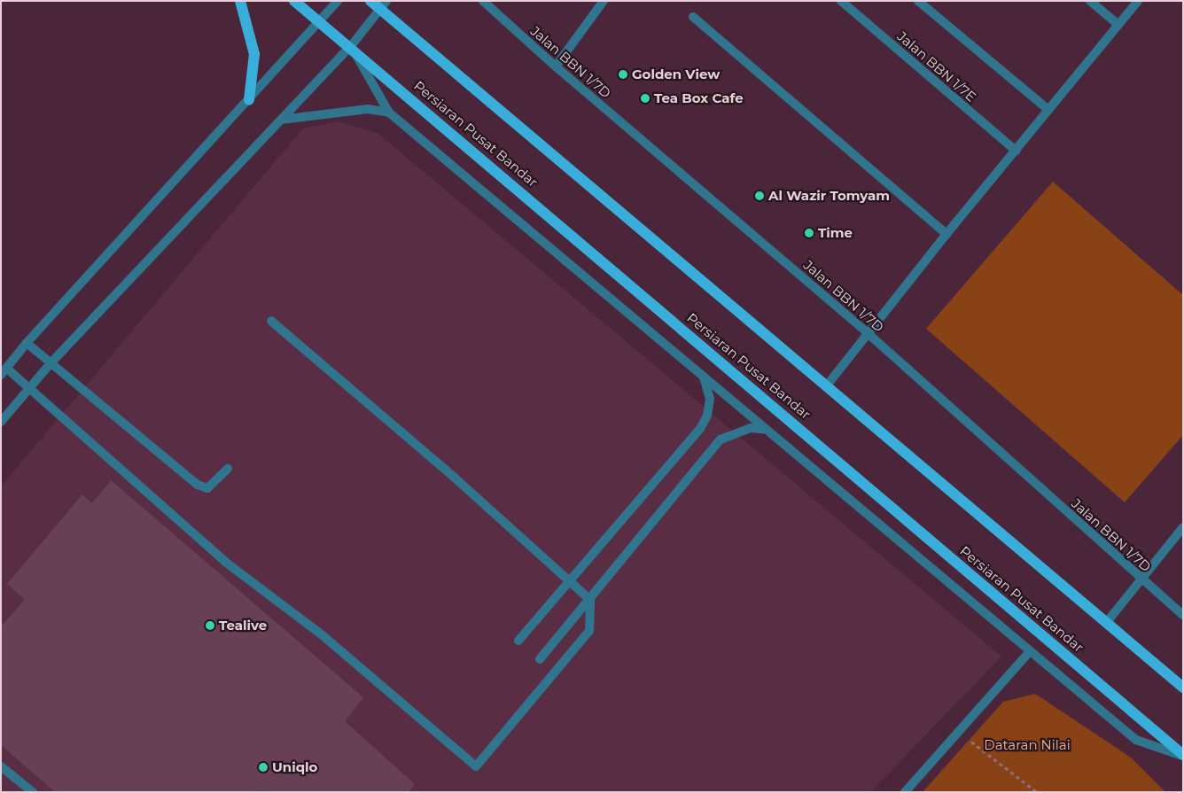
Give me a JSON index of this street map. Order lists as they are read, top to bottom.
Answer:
{
  "streets": {
    "main road": ["Persiaran Pusat Bandar"],
    "street": ["Jalan BBN 1/7D", "Jalan BBN 1/7E"]
  },
  "parks": ["Dataran Nilai"],
  "places": [
    "Golden View",
    "Tea Box Cafe",
    "Al Wazir Tomyam",
    "Time",
    "Tealive",
    "Uniqlo"
  ]
}
